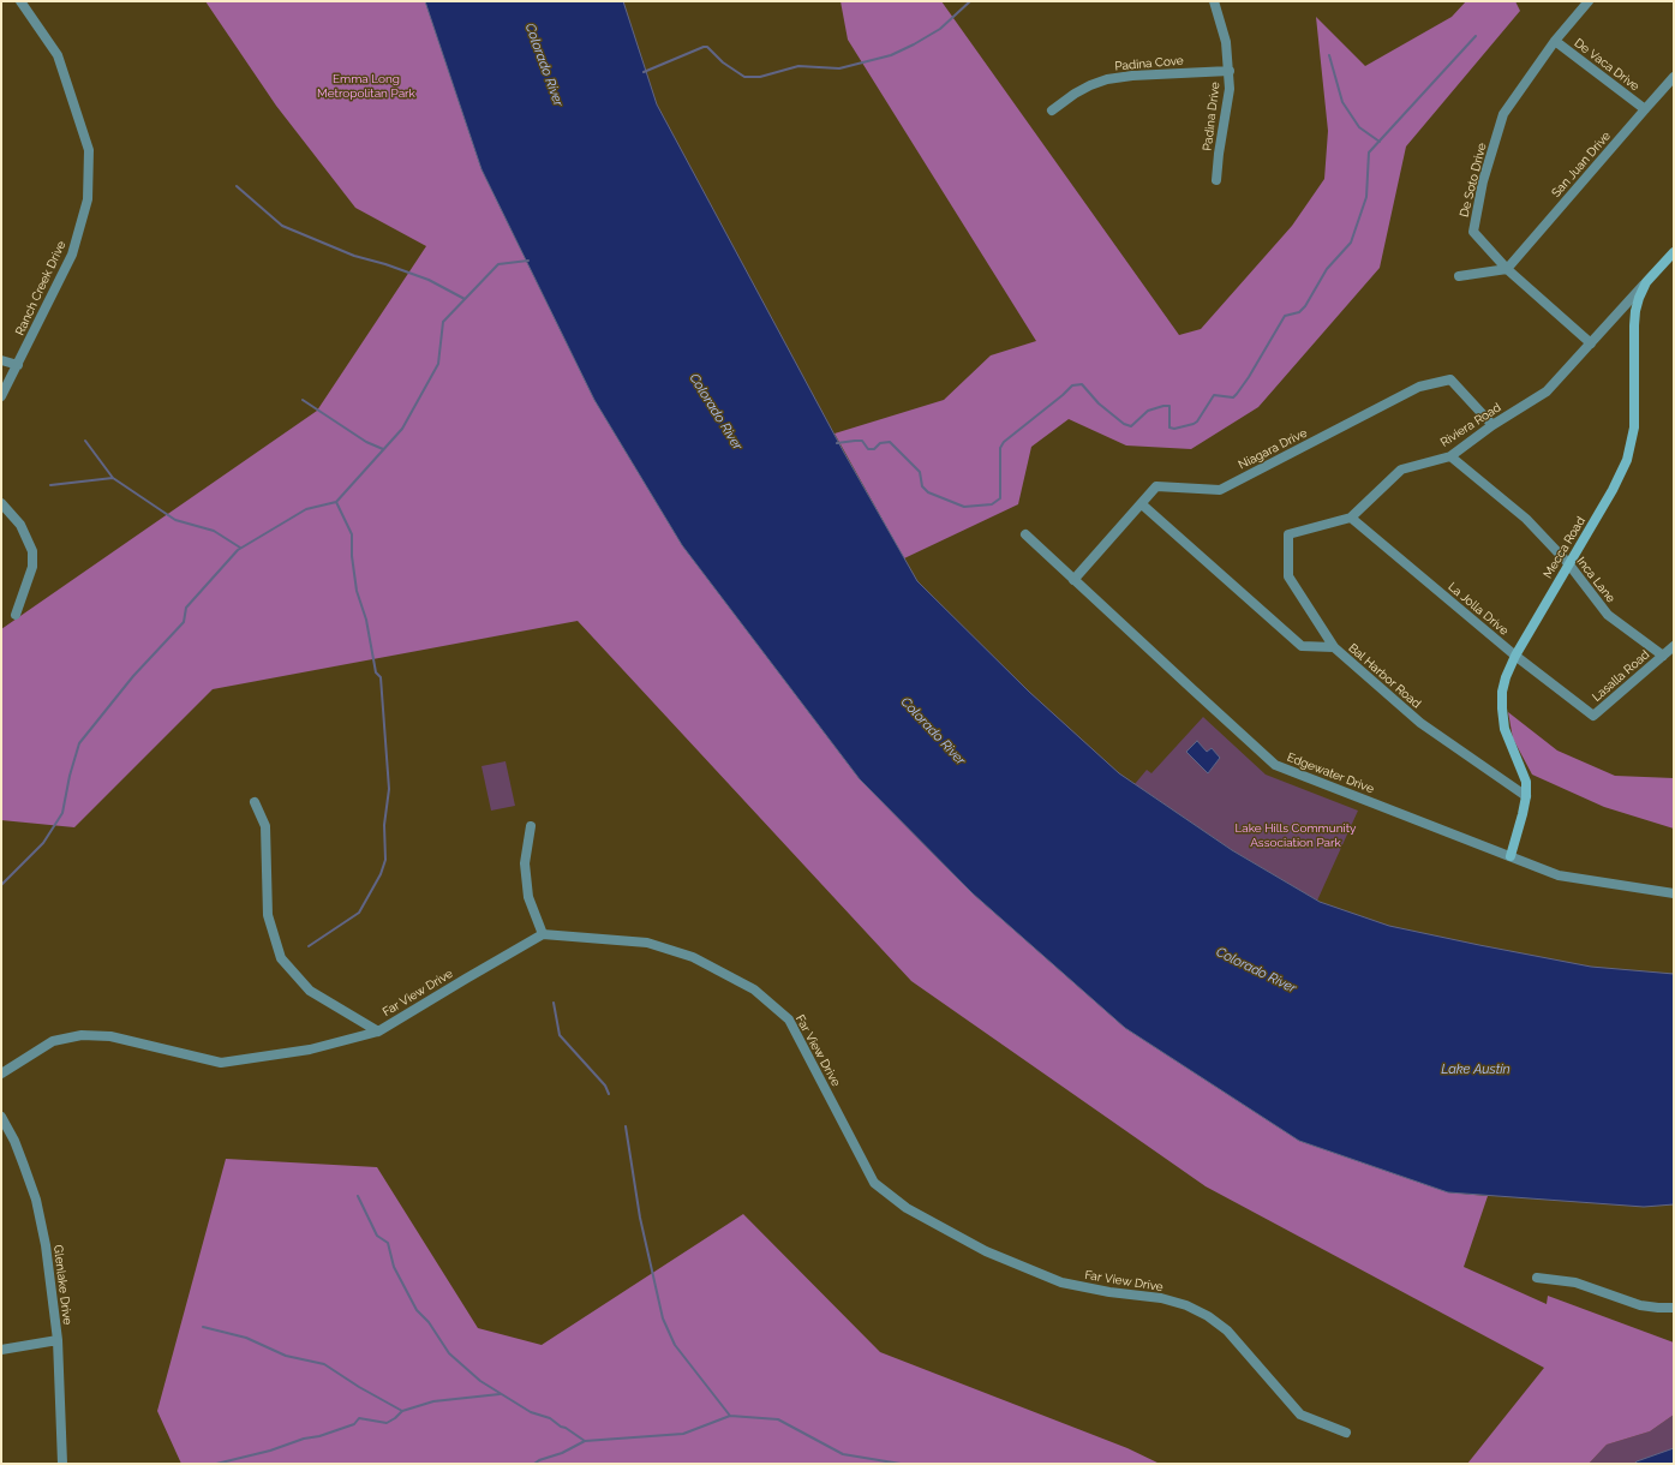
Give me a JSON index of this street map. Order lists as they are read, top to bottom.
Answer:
{
  "streets": {
    "street": [
      "Padina Cove",
      "De Vaca Drive",
      "Padina Drive",
      "San Juan Drive",
      "De Soto Drive",
      "Ranch Creek Drive",
      "Riviera Road",
      "Niagara Drive",
      "Mecca Road",
      "Inca Lane",
      "La Jolla Drive",
      "Bal Harbor Road",
      "Lasalla Road",
      "Edgewater Drive",
      "Far View Drive",
      "Glenlake Drive"
    ]
  },
  "crossings": [
    ["Padina Cove", "Padina Drive"],
    ["De Vaca Drive", "San Juan Drive"],
    ["De Vaca Drive", "De Soto Drive"],
    ["San Juan Drive", "De Soto Drive"],
    ["De Soto Drive", "Riviera Road"],
    ["Riviera Road", "Niagara Drive"],
    ["Riviera Road", "Mecca Road"],
    ["Riviera Road", "Inca Lane"],
    ["Riviera Road", "La Jolla Drive"],
    ["Riviera Road", "Bal Harbor Road"],
    ["Niagara Drive", "Bal Harbor Road"],
    ["Niagara Drive", "Edgewater Drive"],
    ["Mecca Road", "Inca Lane"],
    ["Mecca Road", "La Jolla Drive"],
    ["Mecca Road", "Bal Harbor Road"],
    ["Mecca Road", "Edgewater Drive"],
    ["Inca Lane", "Lasalla Road"],
    ["La Jolla Drive", "Lasalla Road"]
  ],
  "water": ["Colorado River", "Lake Austin"],
  "parks": ["Emma Long Metropolitan Park", "Lake Hills Community Association Park"]
}
